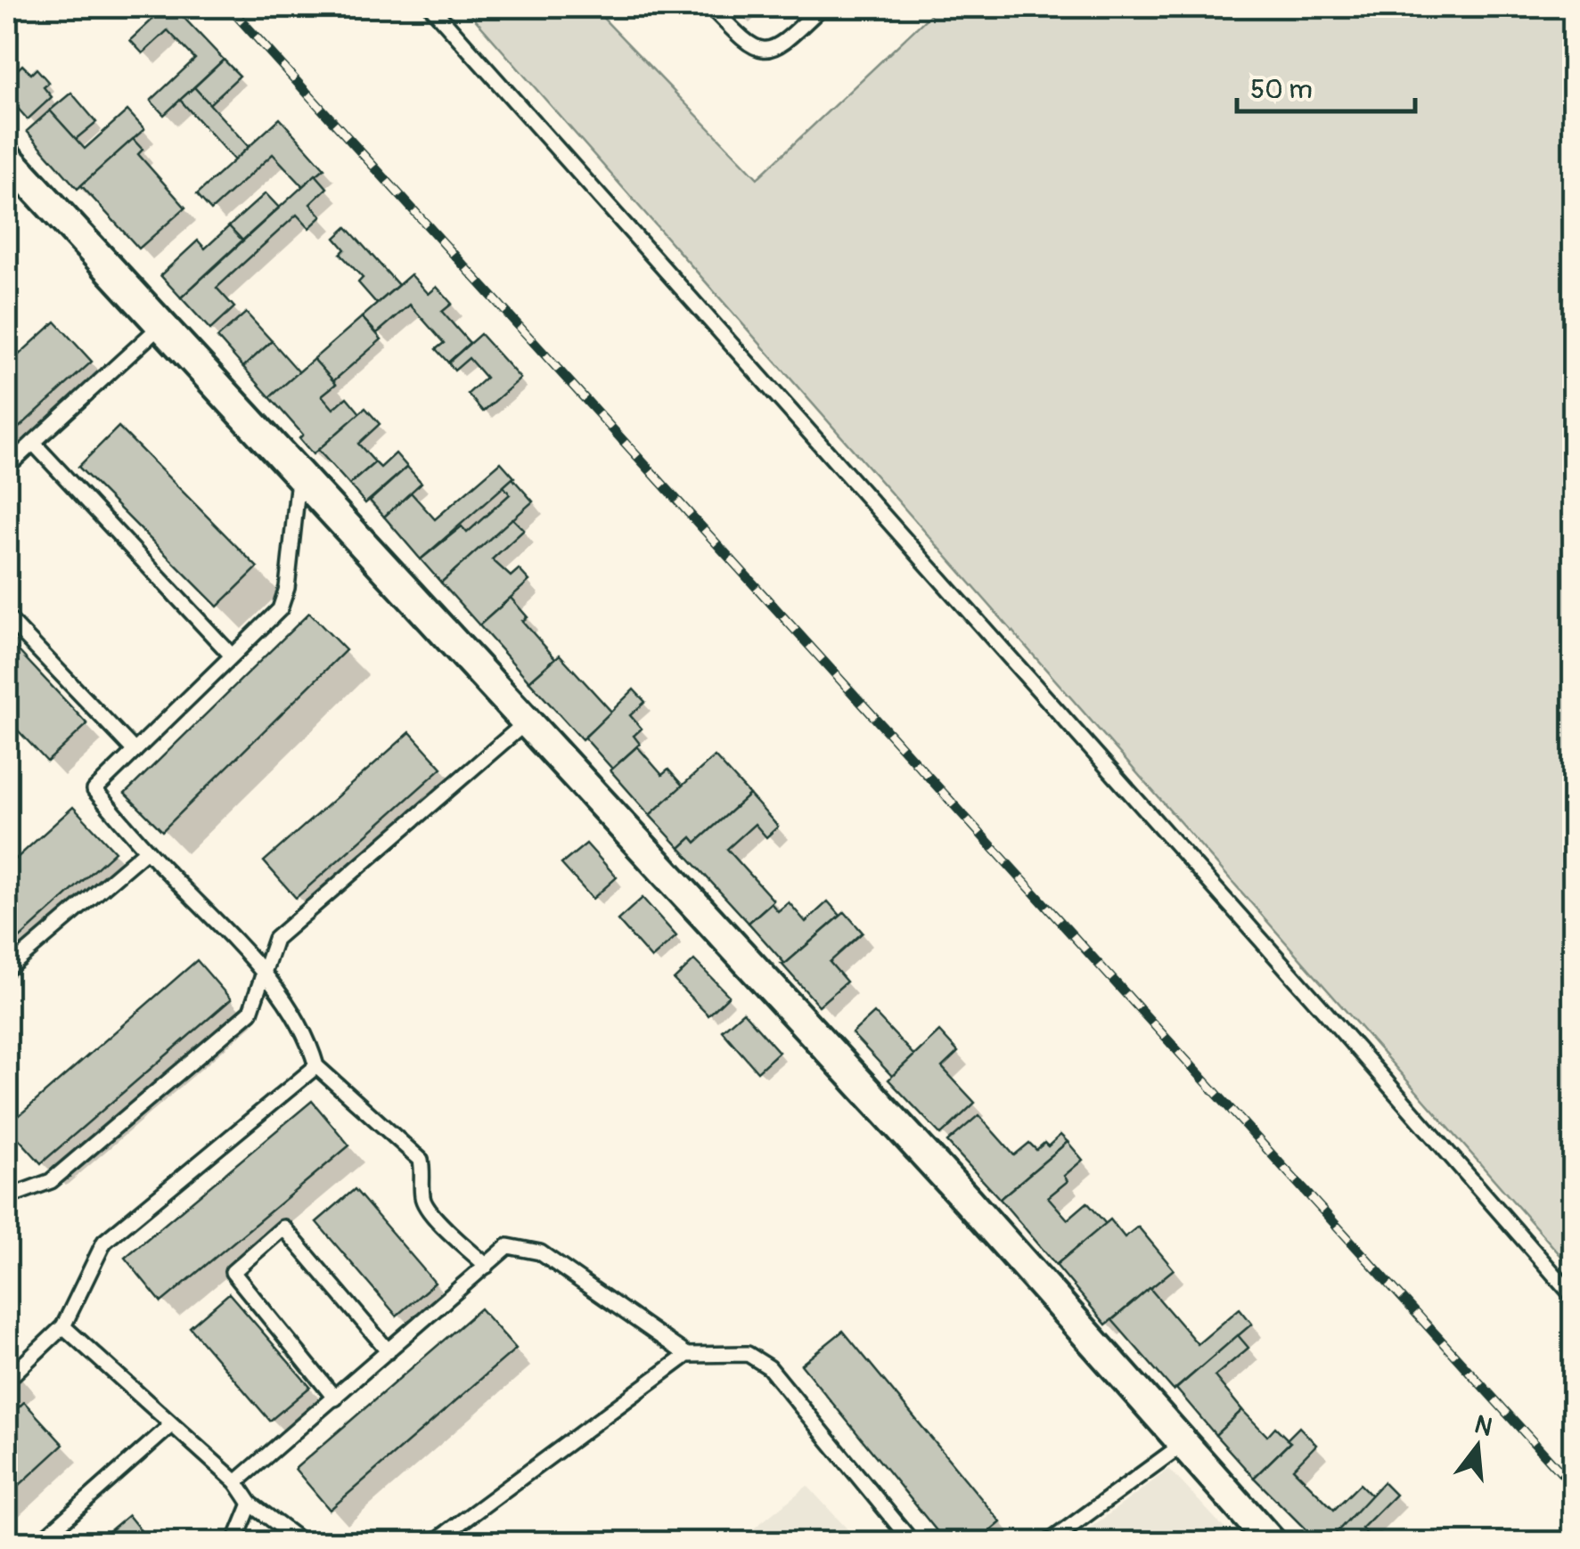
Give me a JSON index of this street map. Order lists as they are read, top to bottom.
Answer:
{
  "scale_bar": "50 m",
  "north": "top"
}
